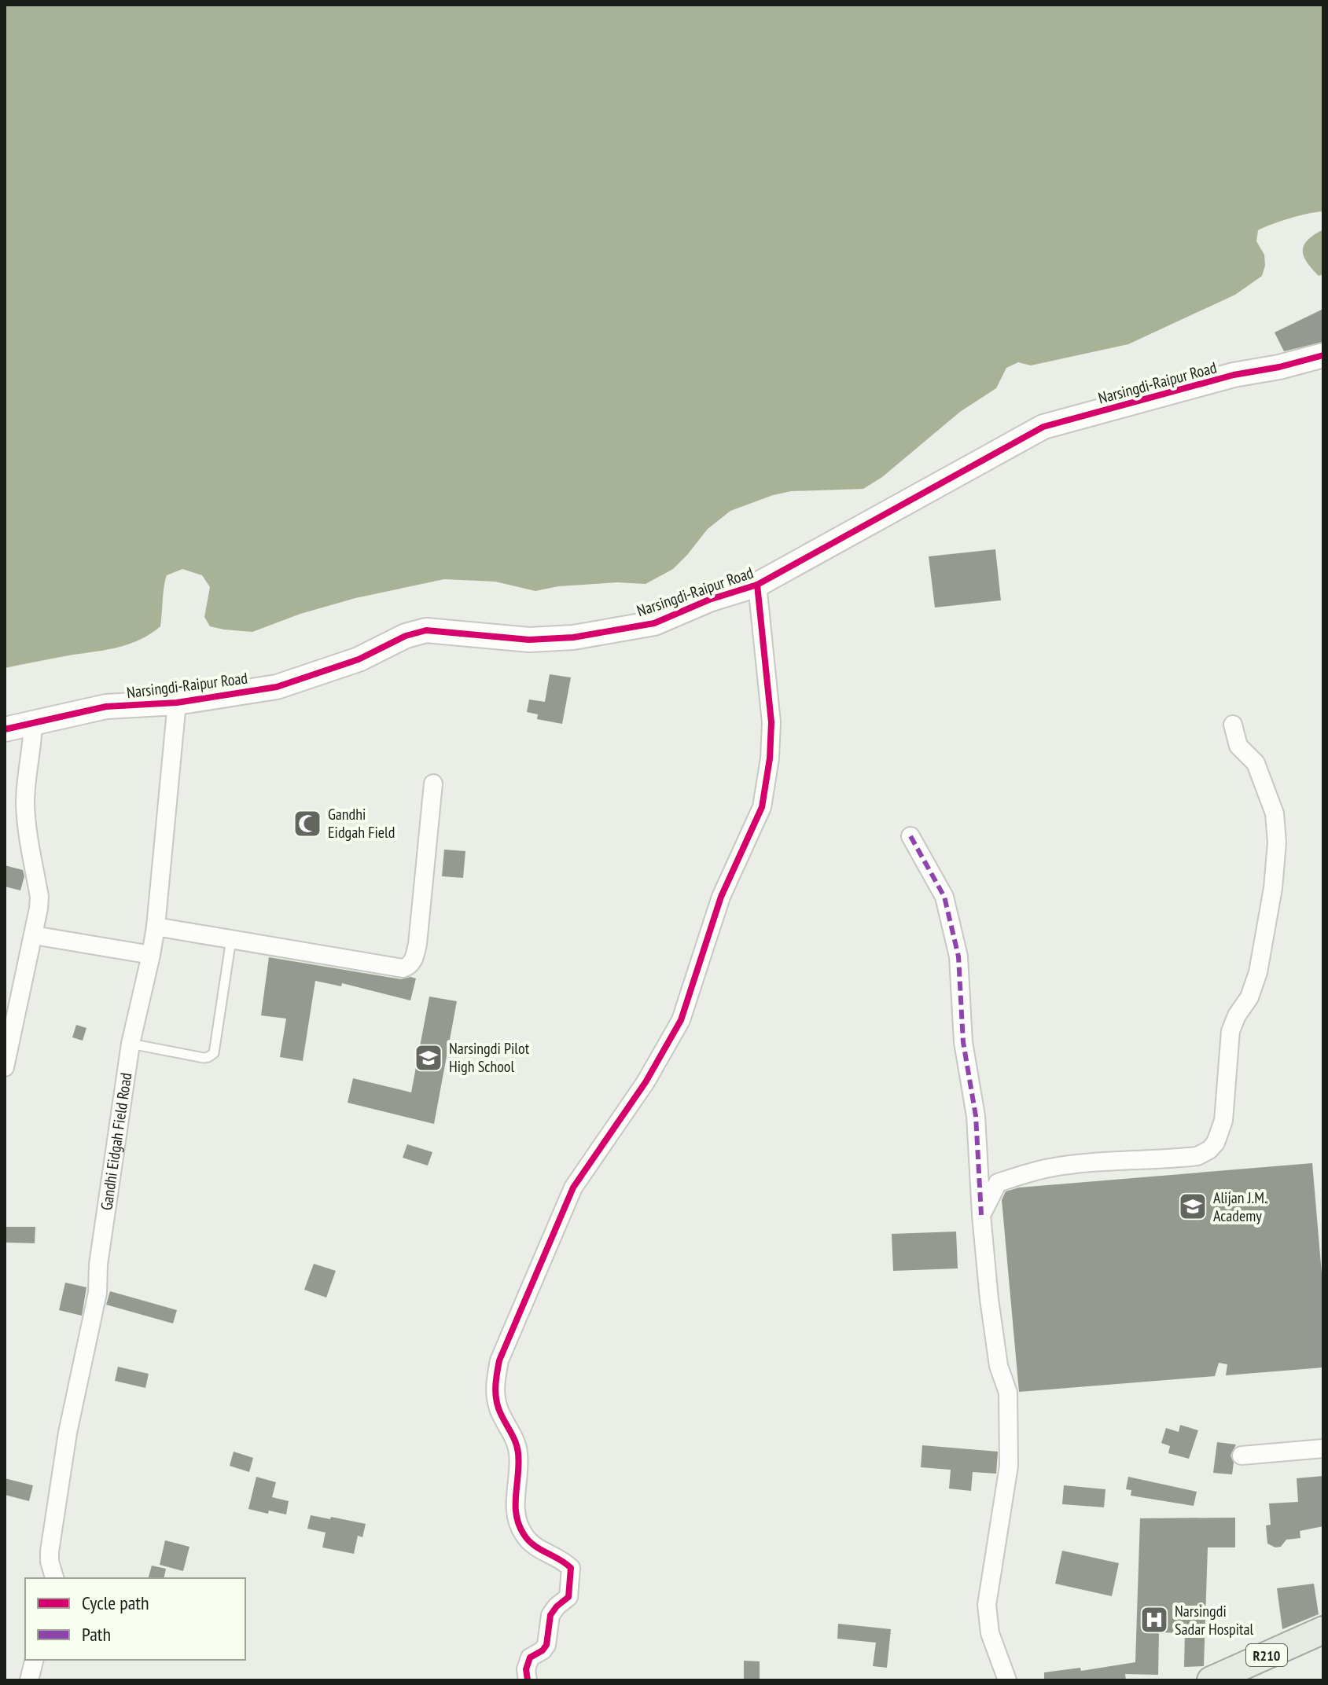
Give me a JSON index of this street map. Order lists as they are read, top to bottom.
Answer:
{
  "streets": {
    "main road": ["R210"],
    "street": ["Narsingdi-Raipur Road", "Gandhi Eidgah Field Road"]
  },
  "crossings": [
    ["Narsingdi-Raipur Road", "Gandhi Eidgah Field Road"]
  ],
  "places": {
    "mosque": ["Gandhi Eidgah Field"],
    "school or university": ["Narsingdi Pilot High School", "Alijan J.M. Academy"],
    "hospital": ["Narsingdi Sadar Hospital"]
  },
  "legend": ["Cycle path", "Path"]
}
